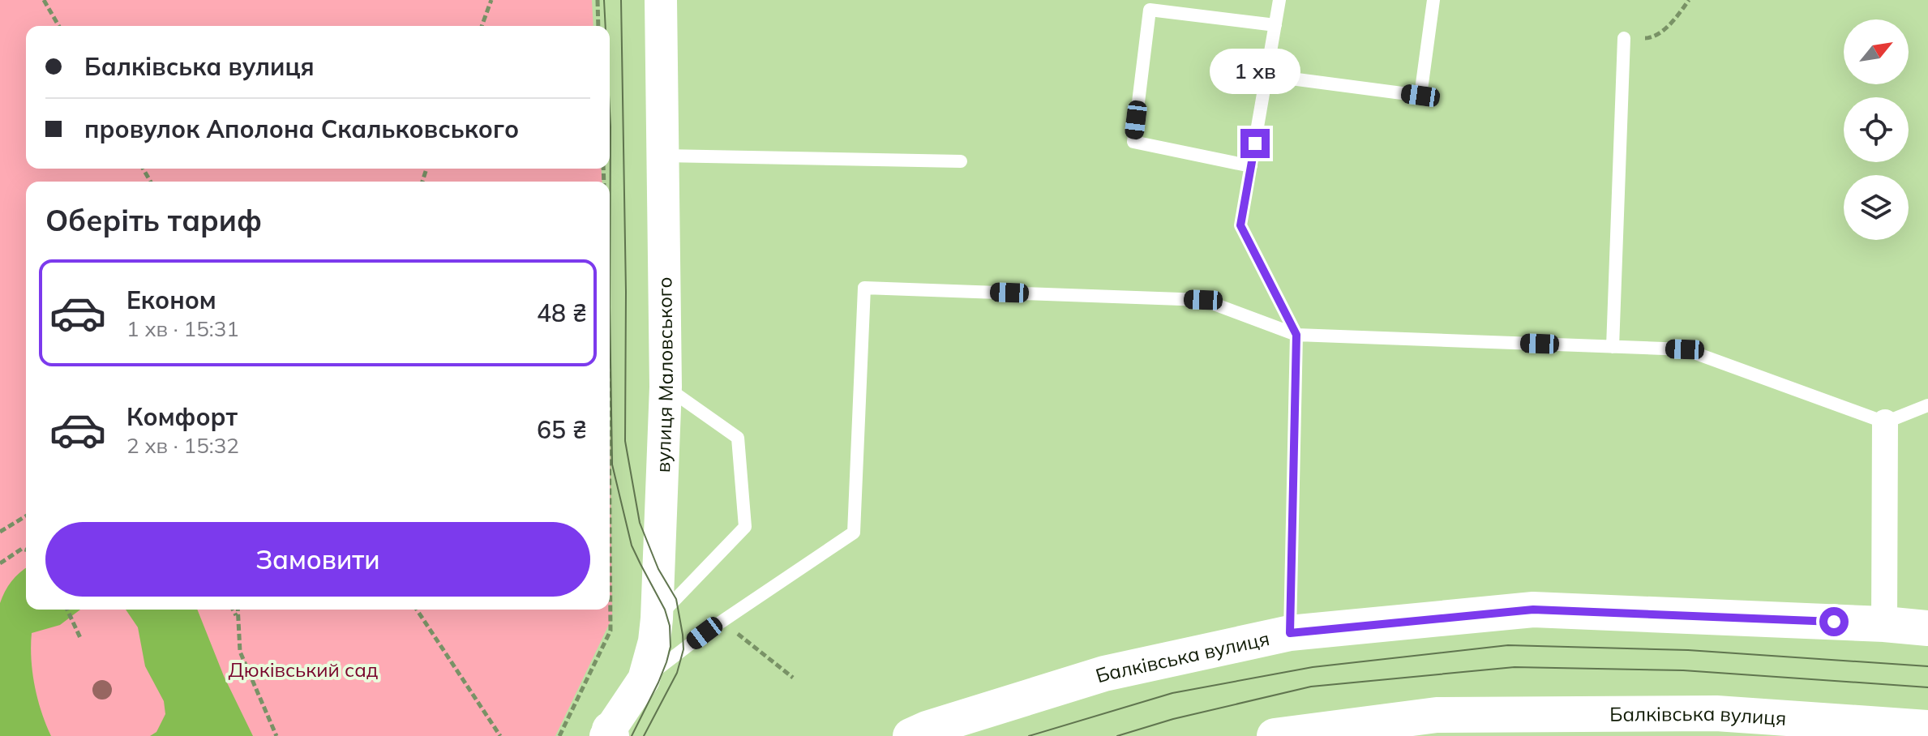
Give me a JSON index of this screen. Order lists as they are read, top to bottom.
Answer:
{
  "streets": {
    "main road": ["Балківська вулиця"],
    "street": ["вулиця Маловського"]
  },
  "parks": ["Дюківський сад"],
  "north": "top right",
  "page": {
    "banner": ["Балківська вулиця", "провулок Аполона Скальковського"],
    "bubble": "1 хв",
    "heading": "Оберіть тариф",
    "list": [
      {
        "name": "Економ",
        "note": "1 хв · 15:31",
        "value": "48 ₴"
      },
      {
        "name": "Комфорт",
        "note": "2 хв · 15:32",
        "value": "65 ₴"
      }
    ],
    "buttons": "Замовити"
  }
}
